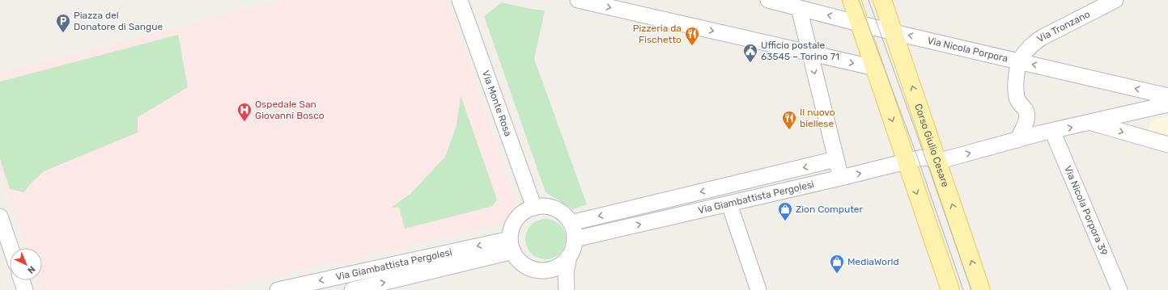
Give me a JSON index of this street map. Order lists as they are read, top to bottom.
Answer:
{
  "streets": {
    "main road": ["Corso Giulio Cesare"],
    "street": [
      "Via Tronzano",
      "Via Nicola Porpora",
      "Via Monte Rosa",
      "Via Giambattista Pergolesi",
      "Via Nicola Porpora 39"
    ]
  },
  "crossings": [
    ["Via Tronzano", "Via Nicola Porpora"],
    ["Via Nicola Porpora", "Corso Giulio Cesare"],
    ["Via Monte Rosa", "Via Giambattista Pergolesi"],
    ["Corso Giulio Cesare", "Via Giambattista Pergolesi"]
  ],
  "places": {
    "parking": ["Piazza del Donatore di Sangue"],
    "restaurant": ["Pizzeria da Fischetto", "Il nuovo biellese"],
    "public building": ["Ufficio postale 63545 – Torino 71"],
    "hospital": ["Ospedale San Giovanni Bosco"],
    "shop": ["Zion Computer", "MediaWorld"]
  },
  "north": "bottom right"
}
